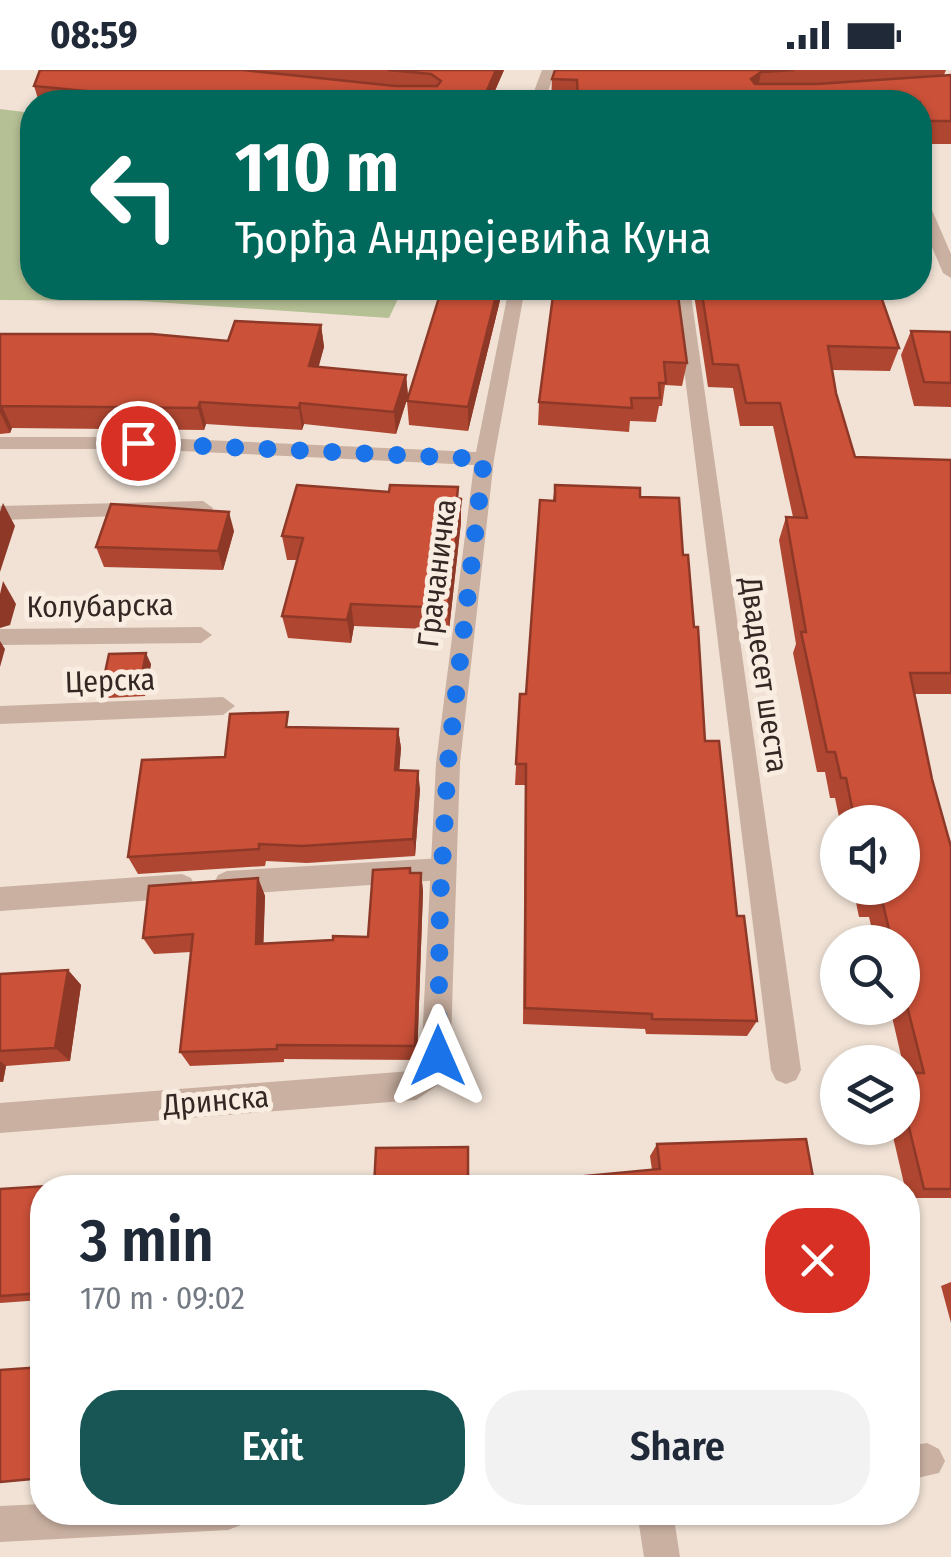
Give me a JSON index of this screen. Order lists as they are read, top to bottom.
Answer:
{
  "streets": {
    "street": [
      "Грачаничка",
      "Колубарска",
      "Двадесет шеста",
      "Церска",
      "Дринска"
    ]
  },
  "crossings": [
    ["Грачаничка", "Дринска"]
  ],
  "page": {
    "status": "08:59",
    "turn": ["110 m", "Ђорђа Андрејевића Куна"],
    "heading": ["3 min", "170 m · 09:02"],
    "buttons": ["Exit", "Share"]
  }
}
